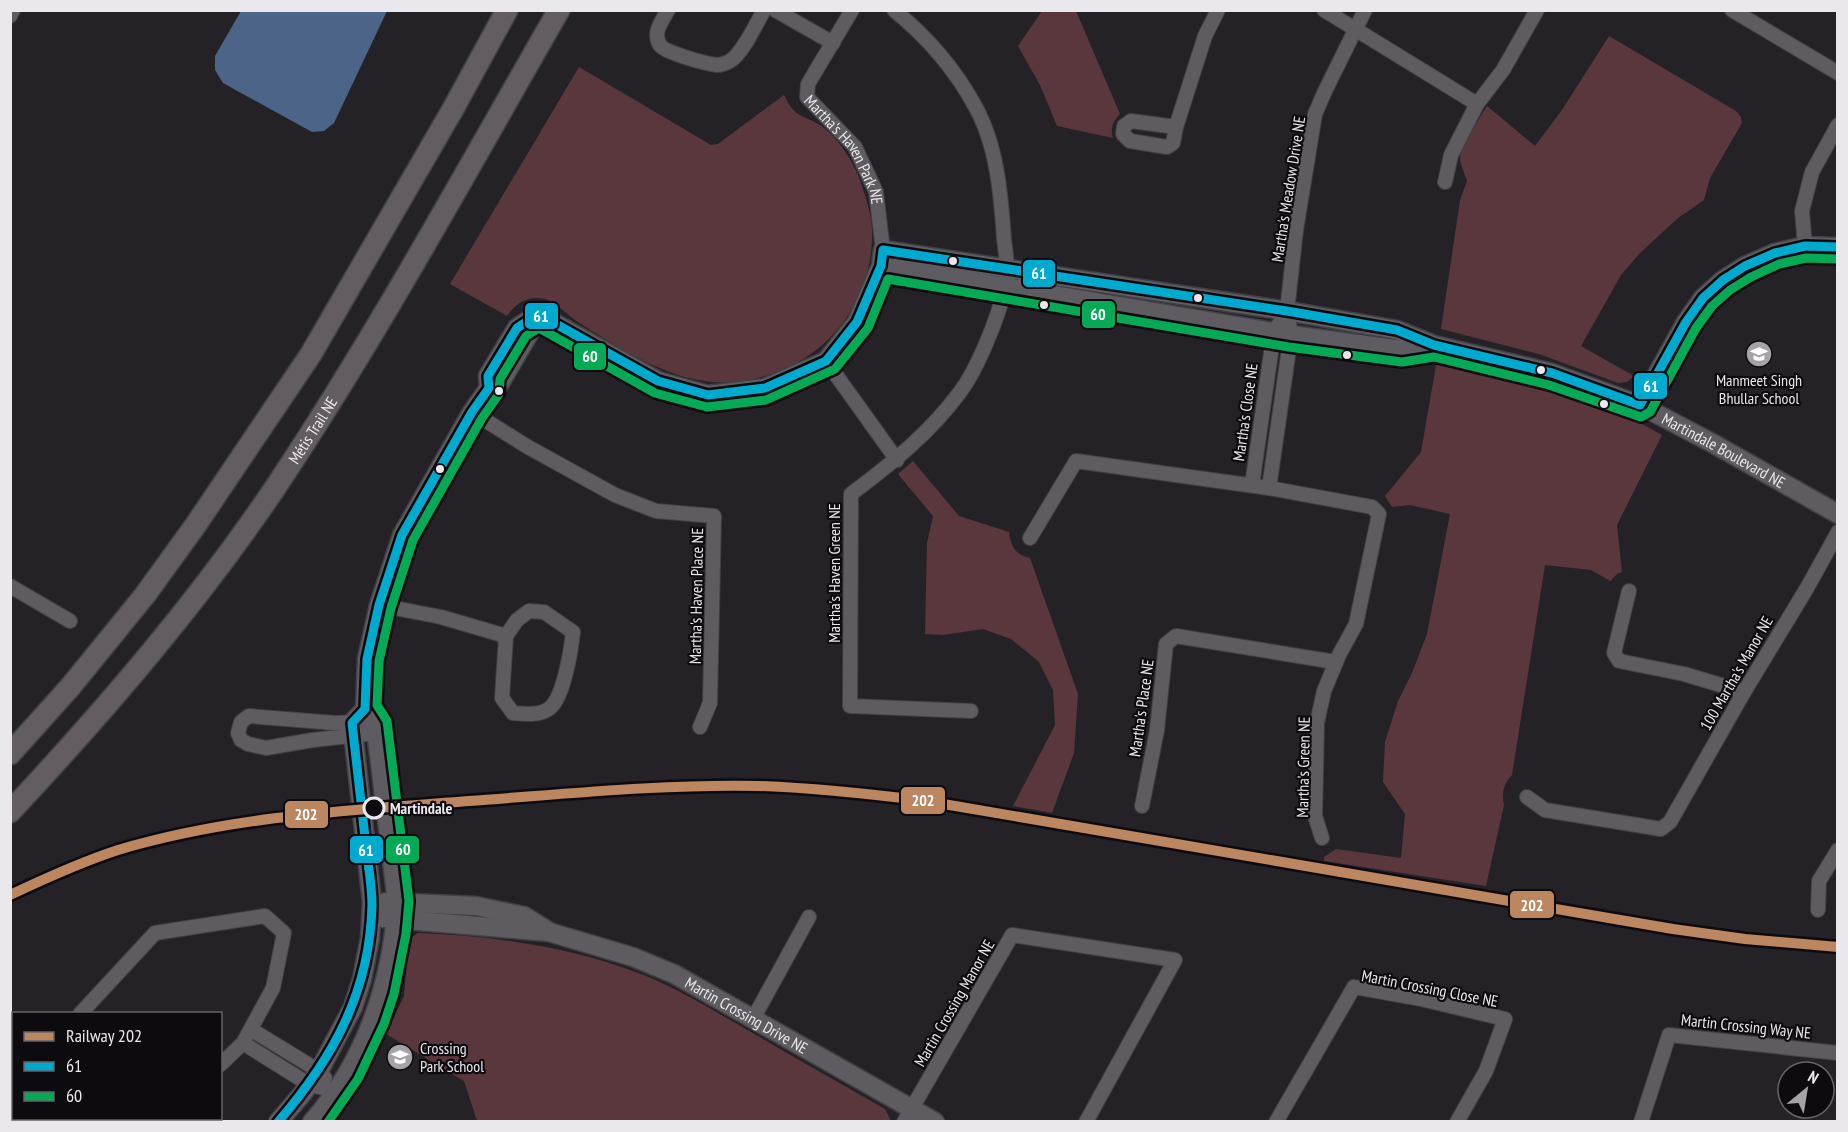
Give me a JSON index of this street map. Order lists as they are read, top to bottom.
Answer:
{
  "streets": {
    "main road": ["Métis Trail NE"],
    "street": [
      "Martha's Haven Park NE",
      "Martha's Meadow Drive NE",
      "Martha's Close NE",
      "Martindale Boulevard NE",
      "Martha's Haven Green NE",
      "Martha's Haven Place NE",
      "100 Martha's Manor NE",
      "Martha's Place NE",
      "Martha's Green NE",
      "Martin Crossing Close NE",
      "Martin Crossing Manor NE",
      "Martin Crossing Drive NE",
      "Martin Crossing Way NE"
    ]
  },
  "crossings": [
    ["Martha's Haven Park NE", "Martindale Boulevard NE"],
    ["Martha's Meadow Drive NE", "Martha's Close NE"],
    ["Martha's Meadow Drive NE", "Martindale Boulevard NE"],
    ["Martha's Close NE", "Martindale Boulevard NE"],
    ["Martha's Close NE", "Martha's Place NE"],
    ["Martha's Close NE", "Martha's Green NE"],
    ["Martindale Boulevard NE", "Martha's Haven Green NE"],
    ["Martha's Place NE", "Martha's Green NE"],
    ["Martin Crossing Manor NE", "Martin Crossing Drive NE"]
  ],
  "places": {
    "school or university": ["Manmeet Singh Bhullar School", "Crossing Park School"],
    "other": ["Martindale"]
  },
  "lines": ["transit line 61", "transit line 60", "rail line 202"],
  "legend": ["Railway 202", "61", "60"],
  "north": "top right"
}
